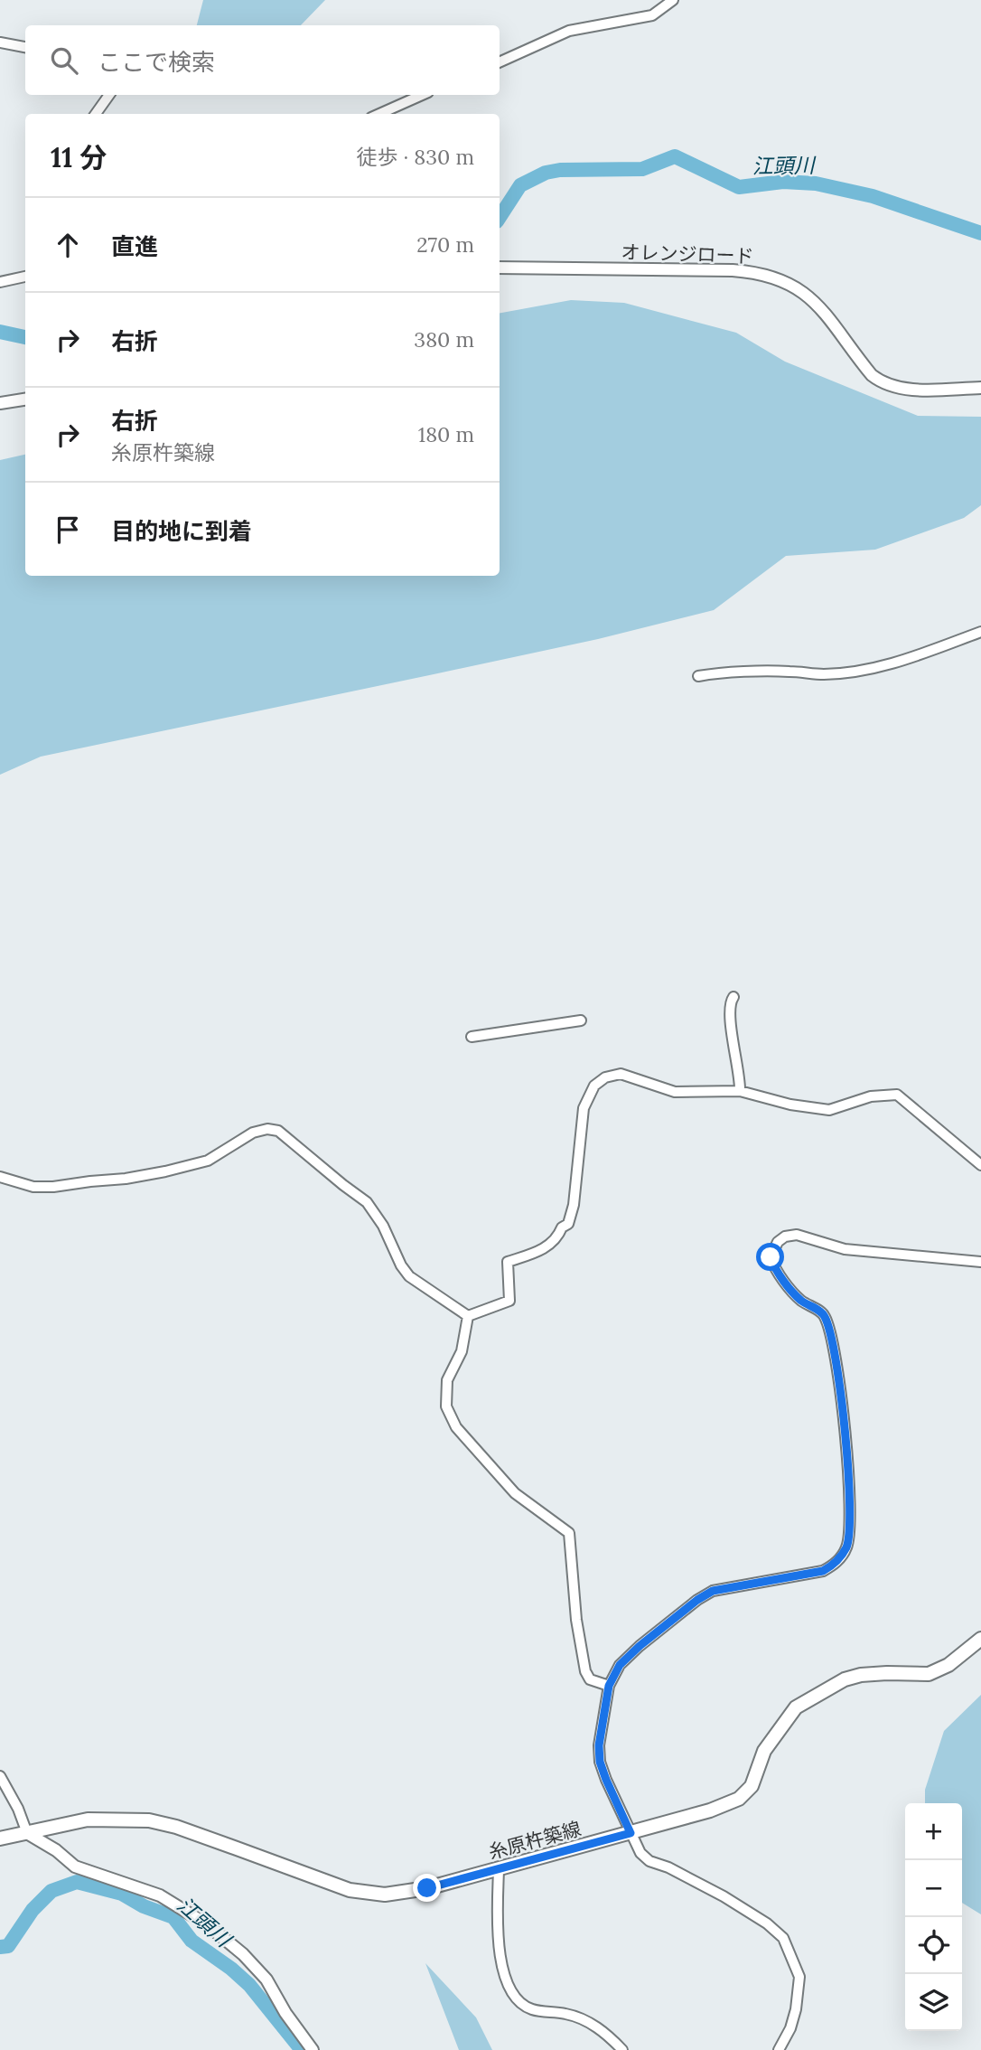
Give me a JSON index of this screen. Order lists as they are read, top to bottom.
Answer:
{
  "streets": {
    "main road": ["糸原杵築線"],
    "street": ["オレンジロード"]
  },
  "water": ["江頭川"],
  "page": {
    "search": "ここで検索",
    "heading": ["11 分", "徒歩 · 830 m"],
    "list": [
      ["直進", "270 m"],
      ["右折", "380 m"],
      ["右折", "糸原杵築線", "180 m"],
      "目的地に到着"
    ],
    "map_buttons": ["+", "−"]
  }
}
